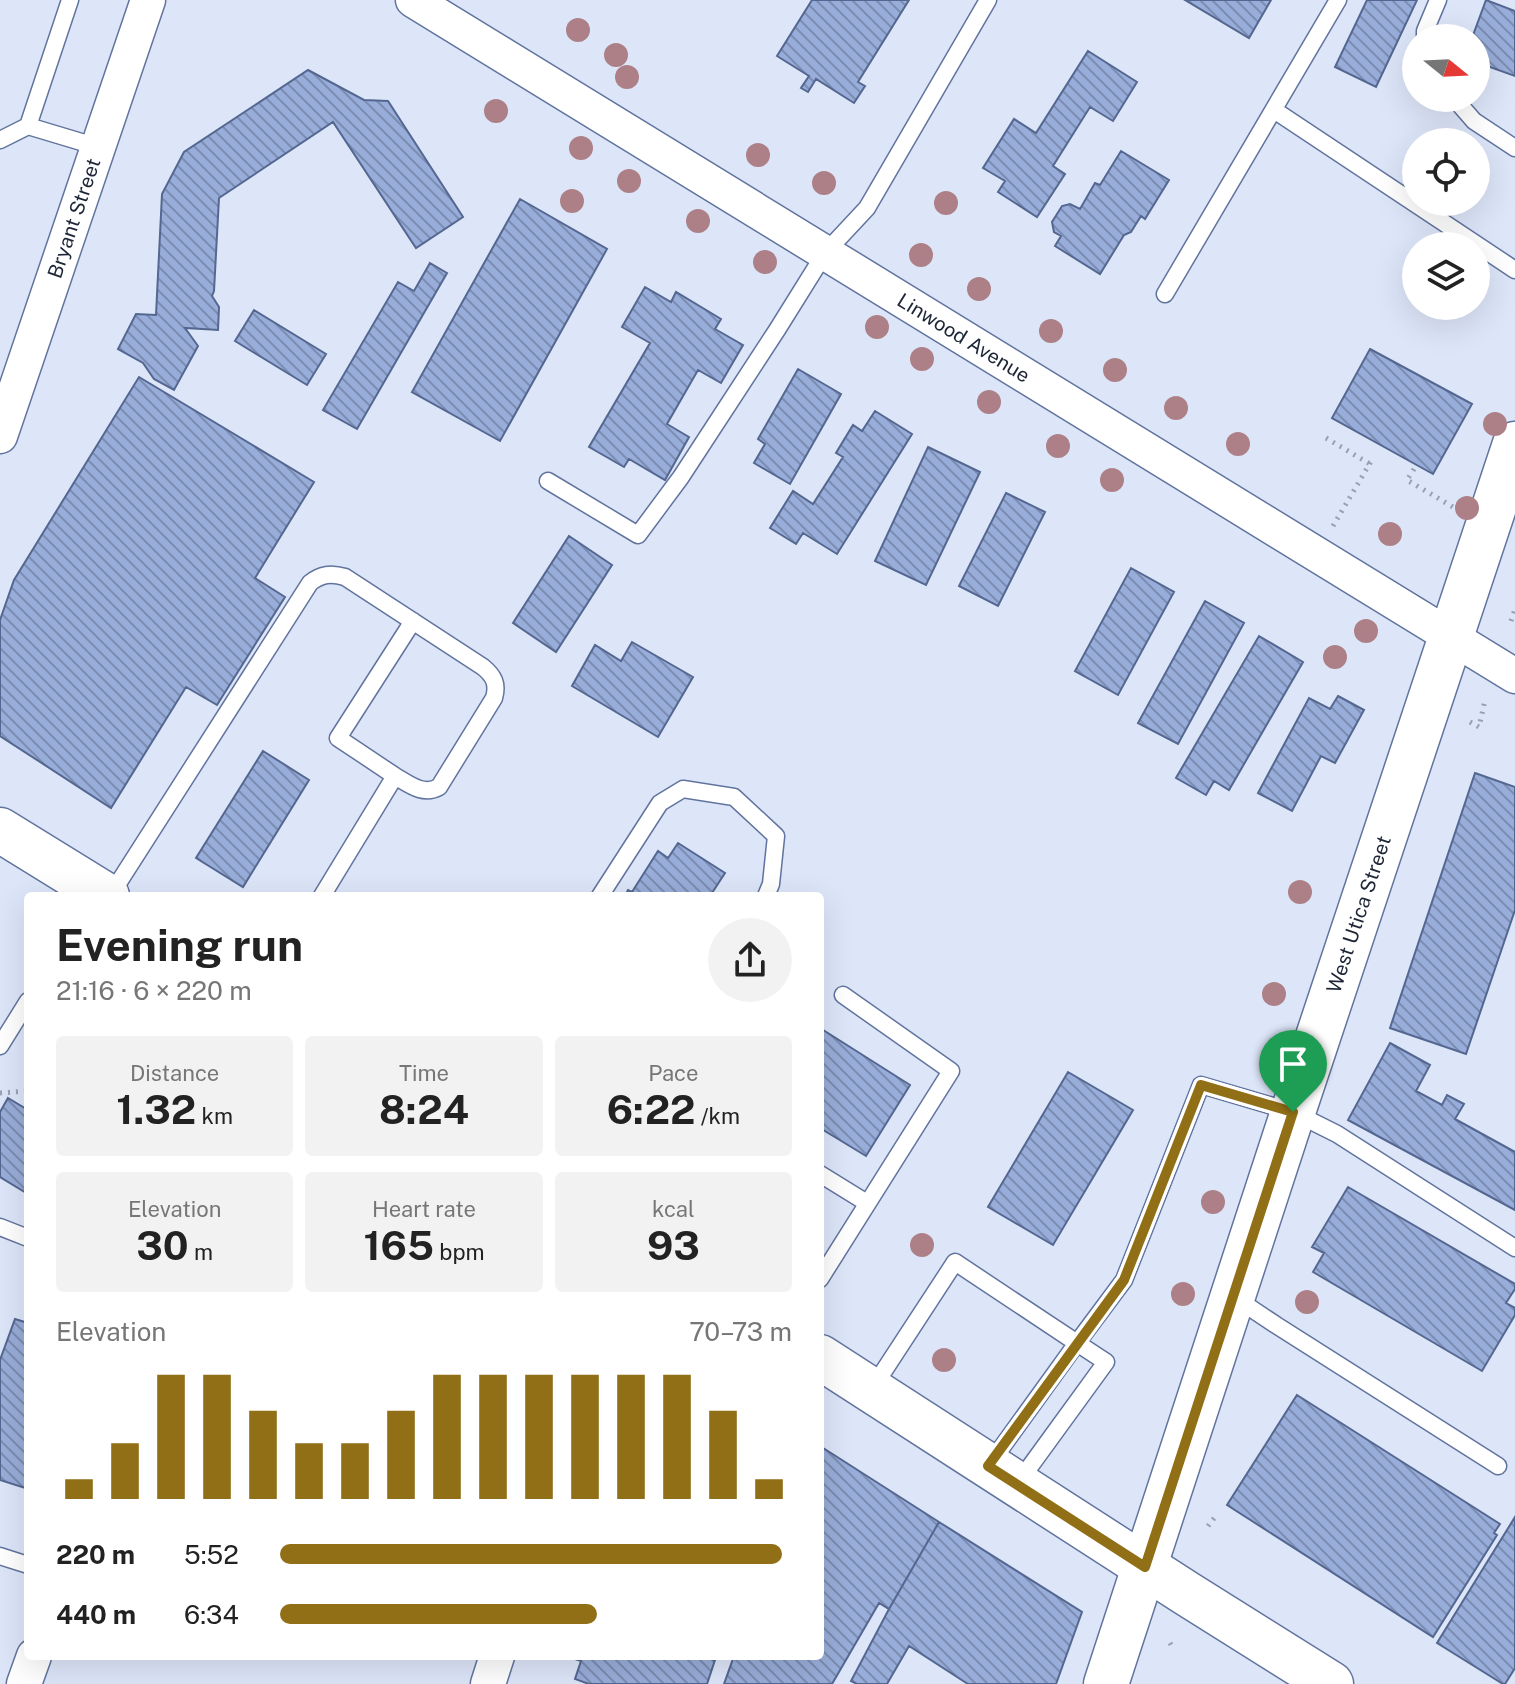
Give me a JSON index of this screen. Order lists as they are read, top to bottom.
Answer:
{
  "streets": {
    "street": ["Bryant Street", "Linwood Avenue", "West Utica Street"]
  },
  "crossings": [
    ["Linwood Avenue", "West Utica Street"]
  ],
  "north": "right",
  "page": {
    "heading": ["Evening run", "21:16 · 6 × 220 m"],
    "stats": [
      ["Distance", "1.32 km"],
      ["Time", "8:24"],
      ["Pace", "6:22 /km"],
      ["Elevation", "30 m"],
      ["Heart rate", "165 bpm"],
      ["kcal", "93"]
    ],
    "chart": ["Elevation", "70–73 m"],
    "list": [
      {
        "name": "220 m",
        "note": "5:52"
      },
      {
        "name": "440 m",
        "note": "6:34"
      }
    ]
  }
}
